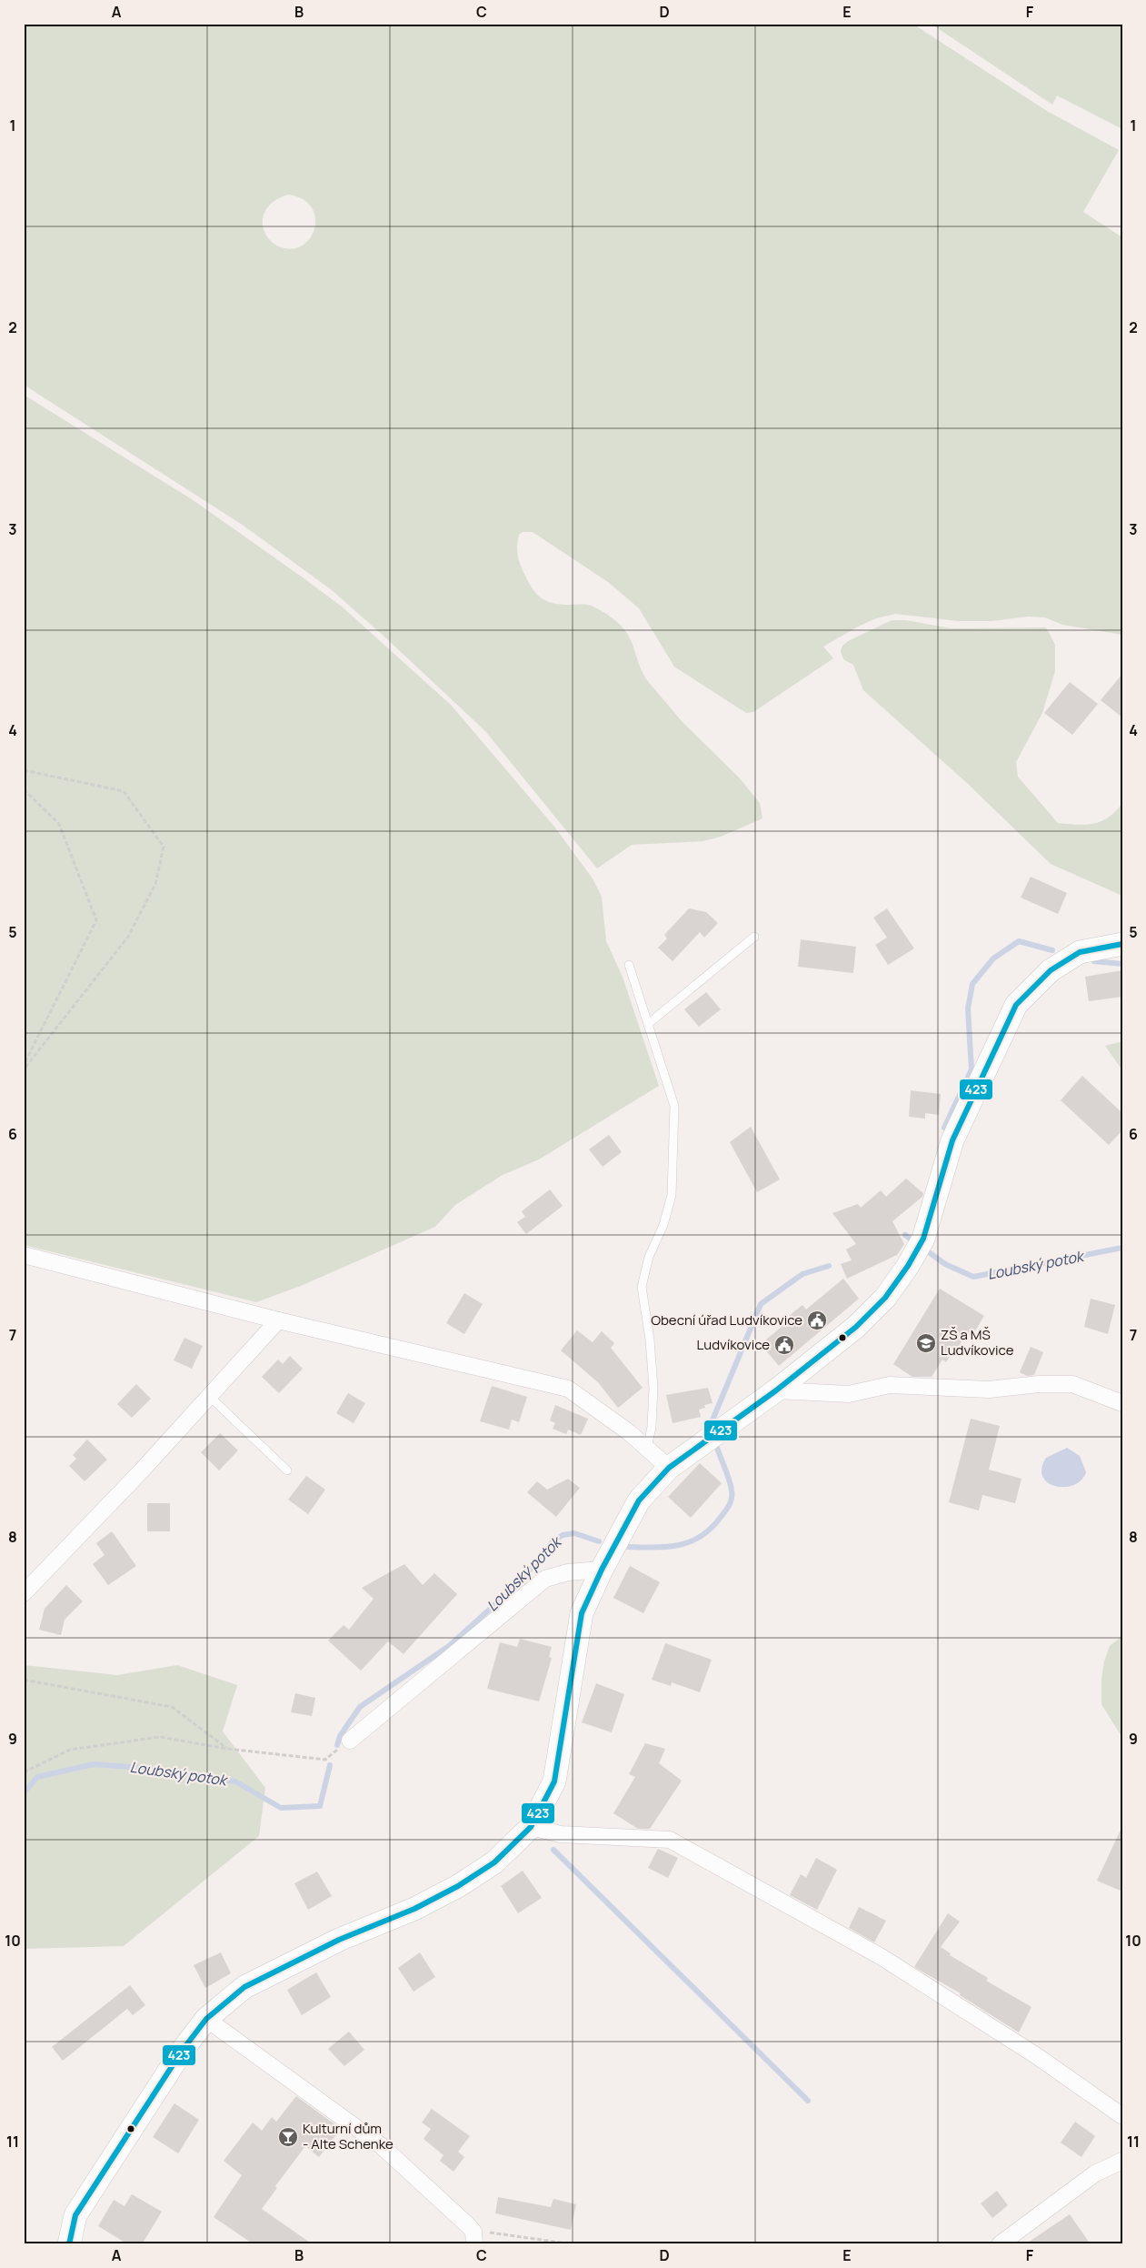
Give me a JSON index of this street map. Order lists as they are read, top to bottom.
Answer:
{
  "water": ["Loubský potok"],
  "places": {
    "public building": ["Obecní úřad Ludvíkovice", "Ludvíkovice"],
    "school or university": ["ZŠ a MŠ Ludvíkovice"],
    "bar": ["Kulturní dům - Alte Schenke"]
  },
  "lines": ["transit line 423"],
  "grid": {
    "columns": [
      "A",
      "B",
      "C",
      "D",
      "E",
      "F"
    ],
    "rows": [
      "1",
      "2",
      "3",
      "4",
      "5",
      "6",
      "7",
      "8",
      "9",
      "10",
      "11"
    ]
  }
}
